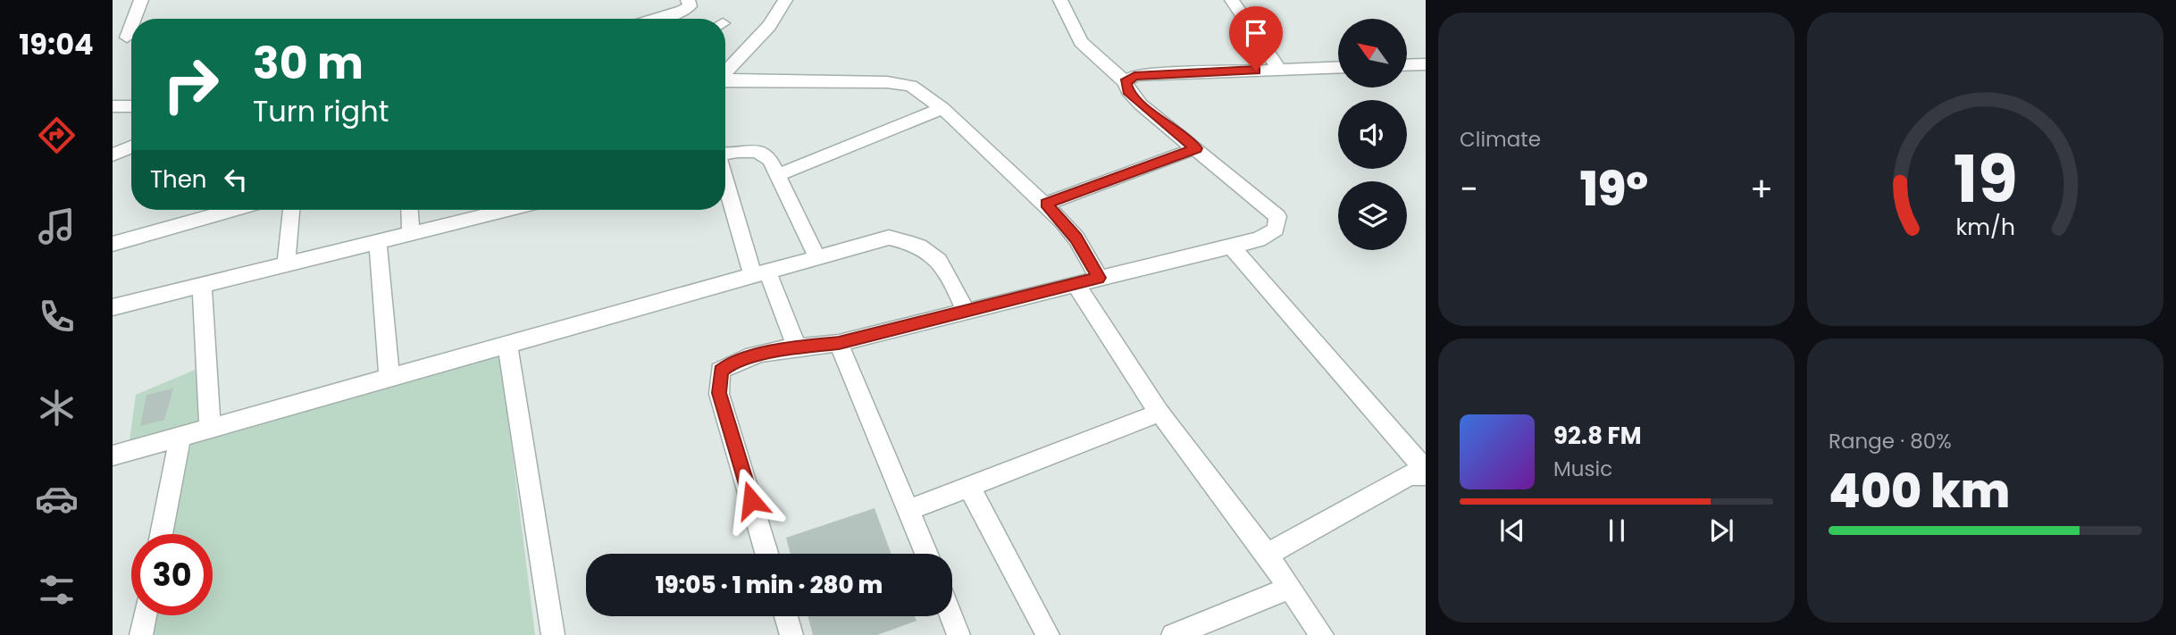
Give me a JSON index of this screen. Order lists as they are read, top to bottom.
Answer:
{
  "north": "top left",
  "page": {
    "tabs": "19:04",
    "tile": [
      "Climate",
      ["Range · 80%", "400 km"]
    ],
    "turn": ["30 m", "Turn right"],
    "then": "Then",
    "heat": ["−", "19°", "+"],
    "song": ["92.8 FM", "Music"],
    "limit": "30",
    "trip": "19:05 · 1 min · 280 m",
    "gauge": ["19", "km/h"]
  }
}
